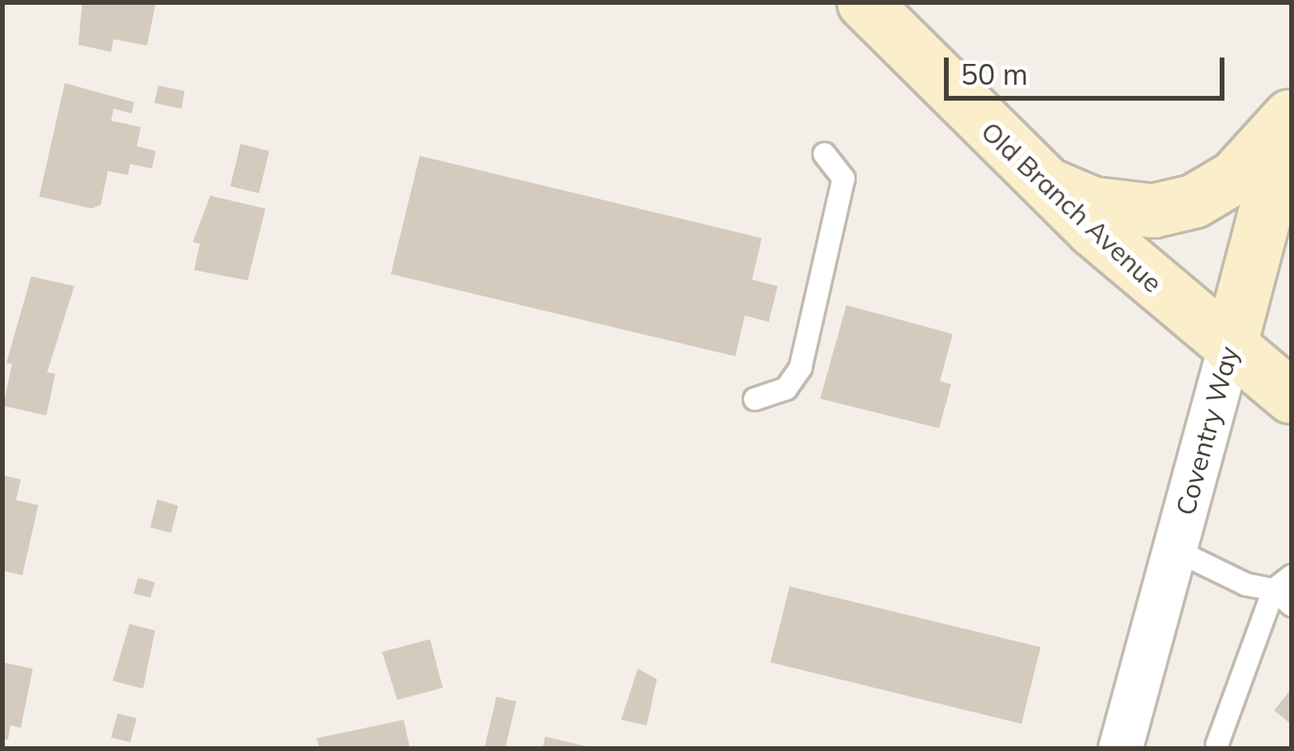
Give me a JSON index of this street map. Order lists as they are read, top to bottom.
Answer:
{
  "streets": {
    "main road": ["Old Branch Avenue", "Coventry Way"]
  },
  "crossings": [
    ["Old Branch Avenue", "Coventry Way"]
  ],
  "scale_bar": "50 m"
}
